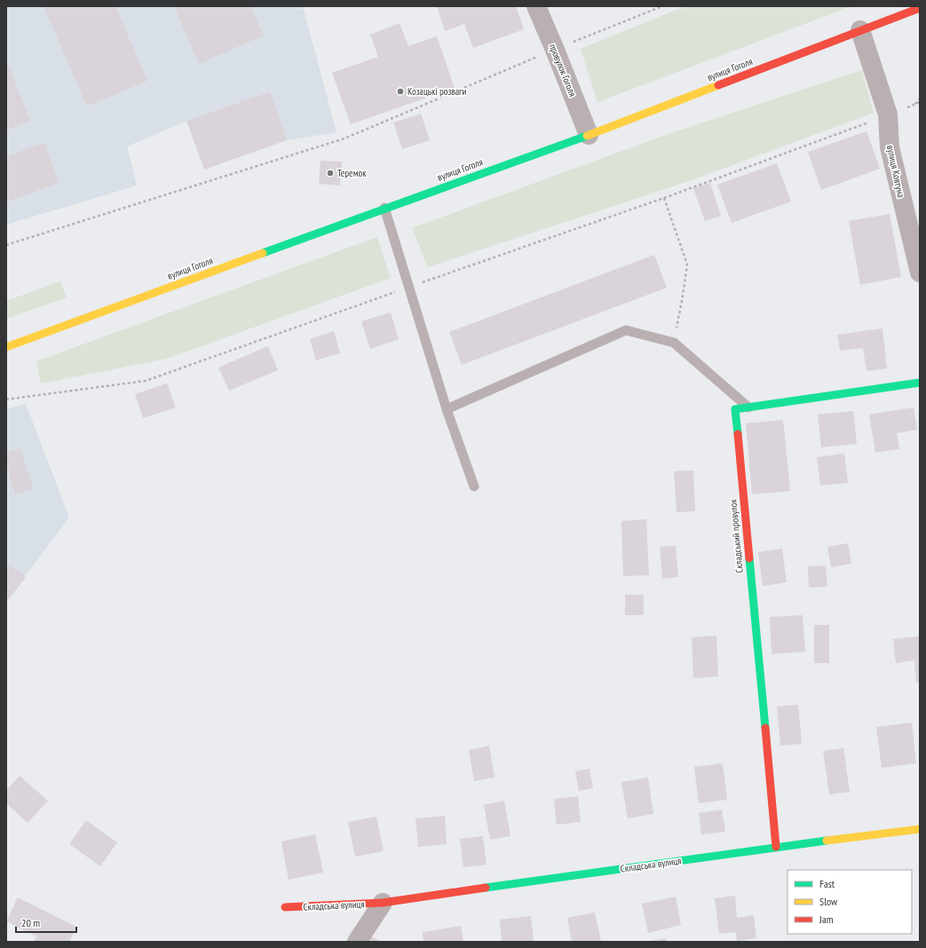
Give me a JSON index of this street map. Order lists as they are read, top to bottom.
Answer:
{
  "streets": {
    "street": [
      "вулиця Гоголя",
      "провулок Гоголя",
      "вулиця Ковтуна",
      "Складський провулок",
      "Складська вулиця"
    ]
  },
  "crossings": [
    ["вулиця Гоголя", "провулок Гоголя"],
    ["вулиця Гоголя", "вулиця Ковтуна"],
    ["Складський провулок", "Складська вулиця"]
  ],
  "places": ["Козацькі розваги", "Теремок"],
  "legend": ["Fast", "Slow", "Jam"],
  "scale_bar": "20 m"
}
